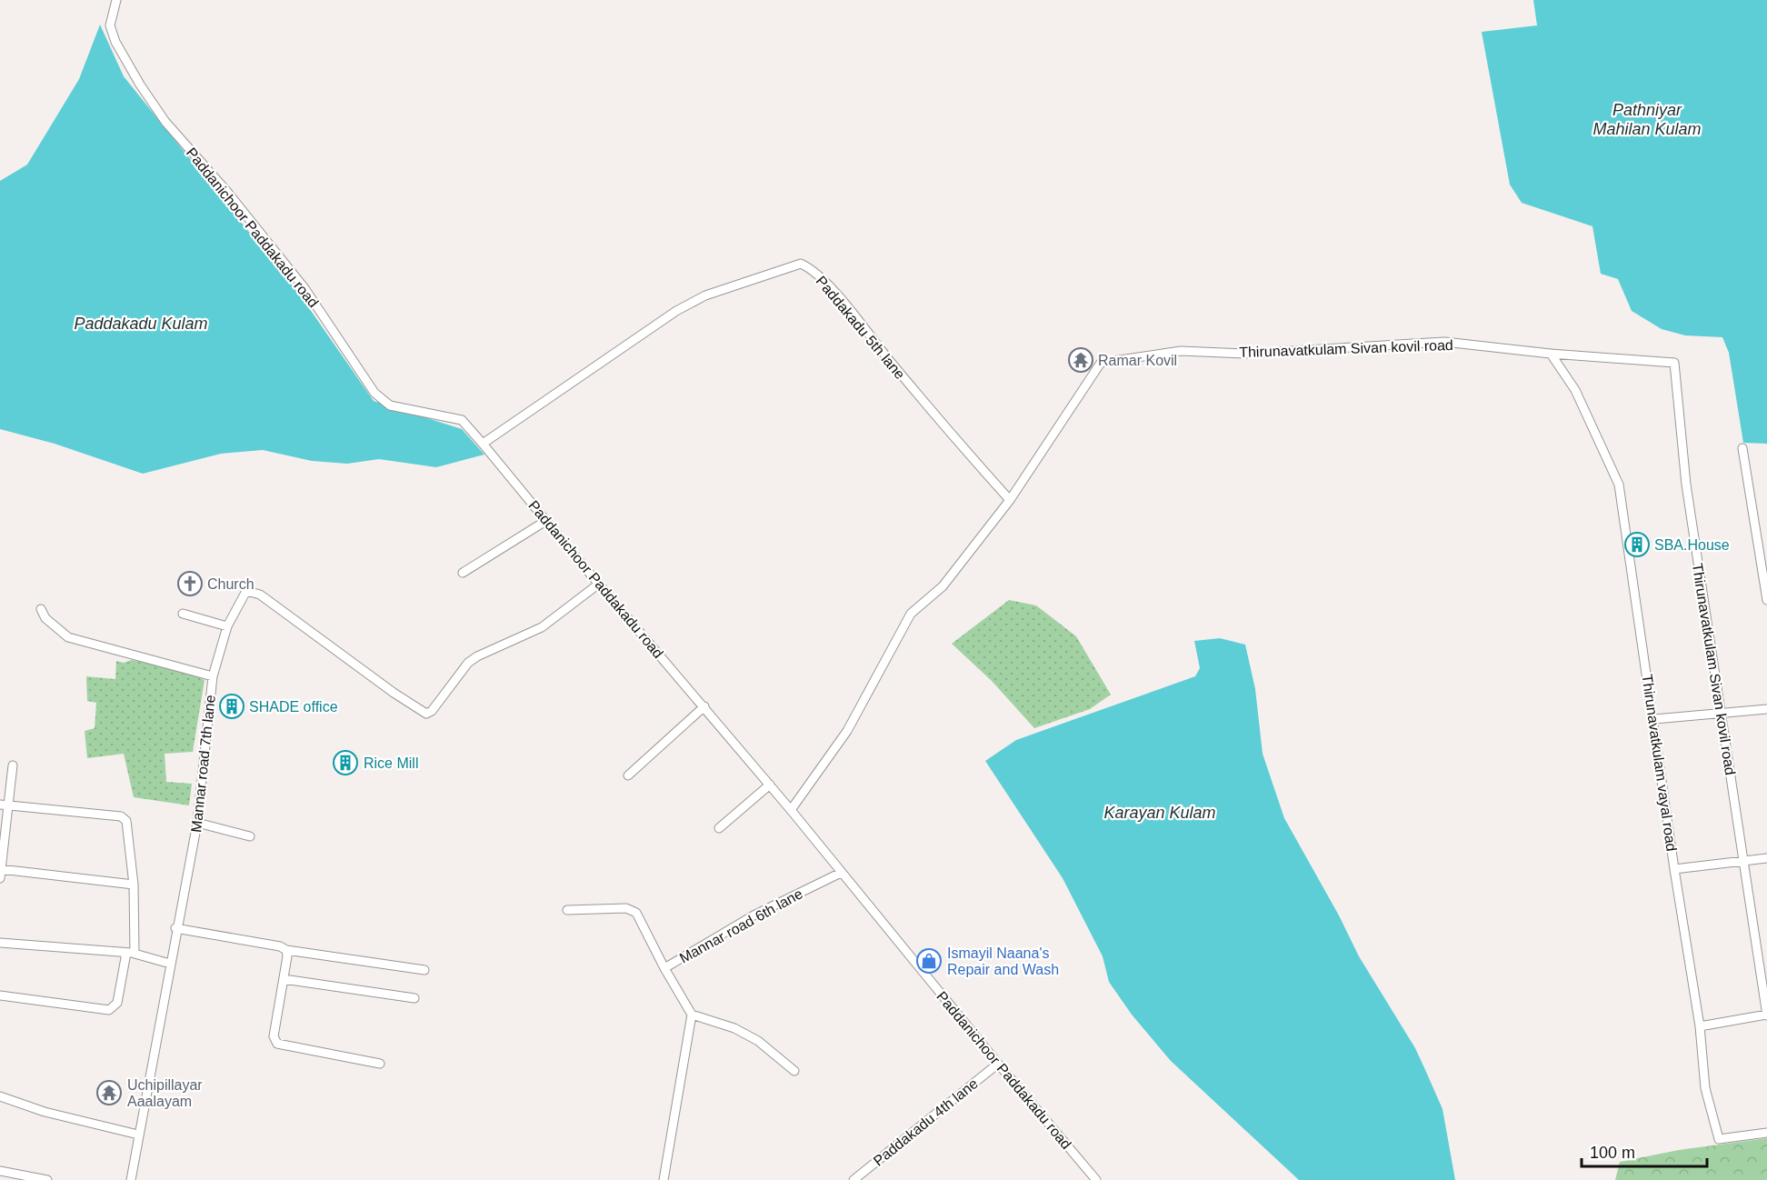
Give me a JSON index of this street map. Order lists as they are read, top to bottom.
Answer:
{
  "streets": {
    "street": [
      "Paddanichoor Paddakadu road",
      "Paddakadu 5th lane",
      "Thirunavatkulam Sivan kovil road",
      "Thirunavatkulam vayal road",
      "Mannar road 7th lane",
      "Mannar road 6th lane",
      "Paddakadu 4th lane"
    ]
  },
  "crossings": [
    ["Paddanichoor Paddakadu road", "Paddakadu 5th lane"],
    ["Paddanichoor Paddakadu road", "Thirunavatkulam Sivan kovil road"],
    ["Paddanichoor Paddakadu road", "Mannar road 7th lane"],
    ["Paddanichoor Paddakadu road", "Mannar road 6th lane"],
    ["Paddanichoor Paddakadu road", "Paddakadu 4th lane"],
    ["Paddakadu 5th lane", "Thirunavatkulam Sivan kovil road"],
    ["Thirunavatkulam Sivan kovil road", "Thirunavatkulam vayal road"]
  ],
  "water": ["Pathniyar Mahilan Kulam", "Paddakadu Kulam", "Karayan Kulam"],
  "places": {
    "temple": ["Ramar Kovil", "Uchipillayar Aaalayam"],
    "building": ["SBA.House", "SHADE office", "Rice Mill"],
    "church": ["Church"],
    "shop": ["Ismayil Naana's Repair and Wash"]
  },
  "scale_bar": "100 m"
}
